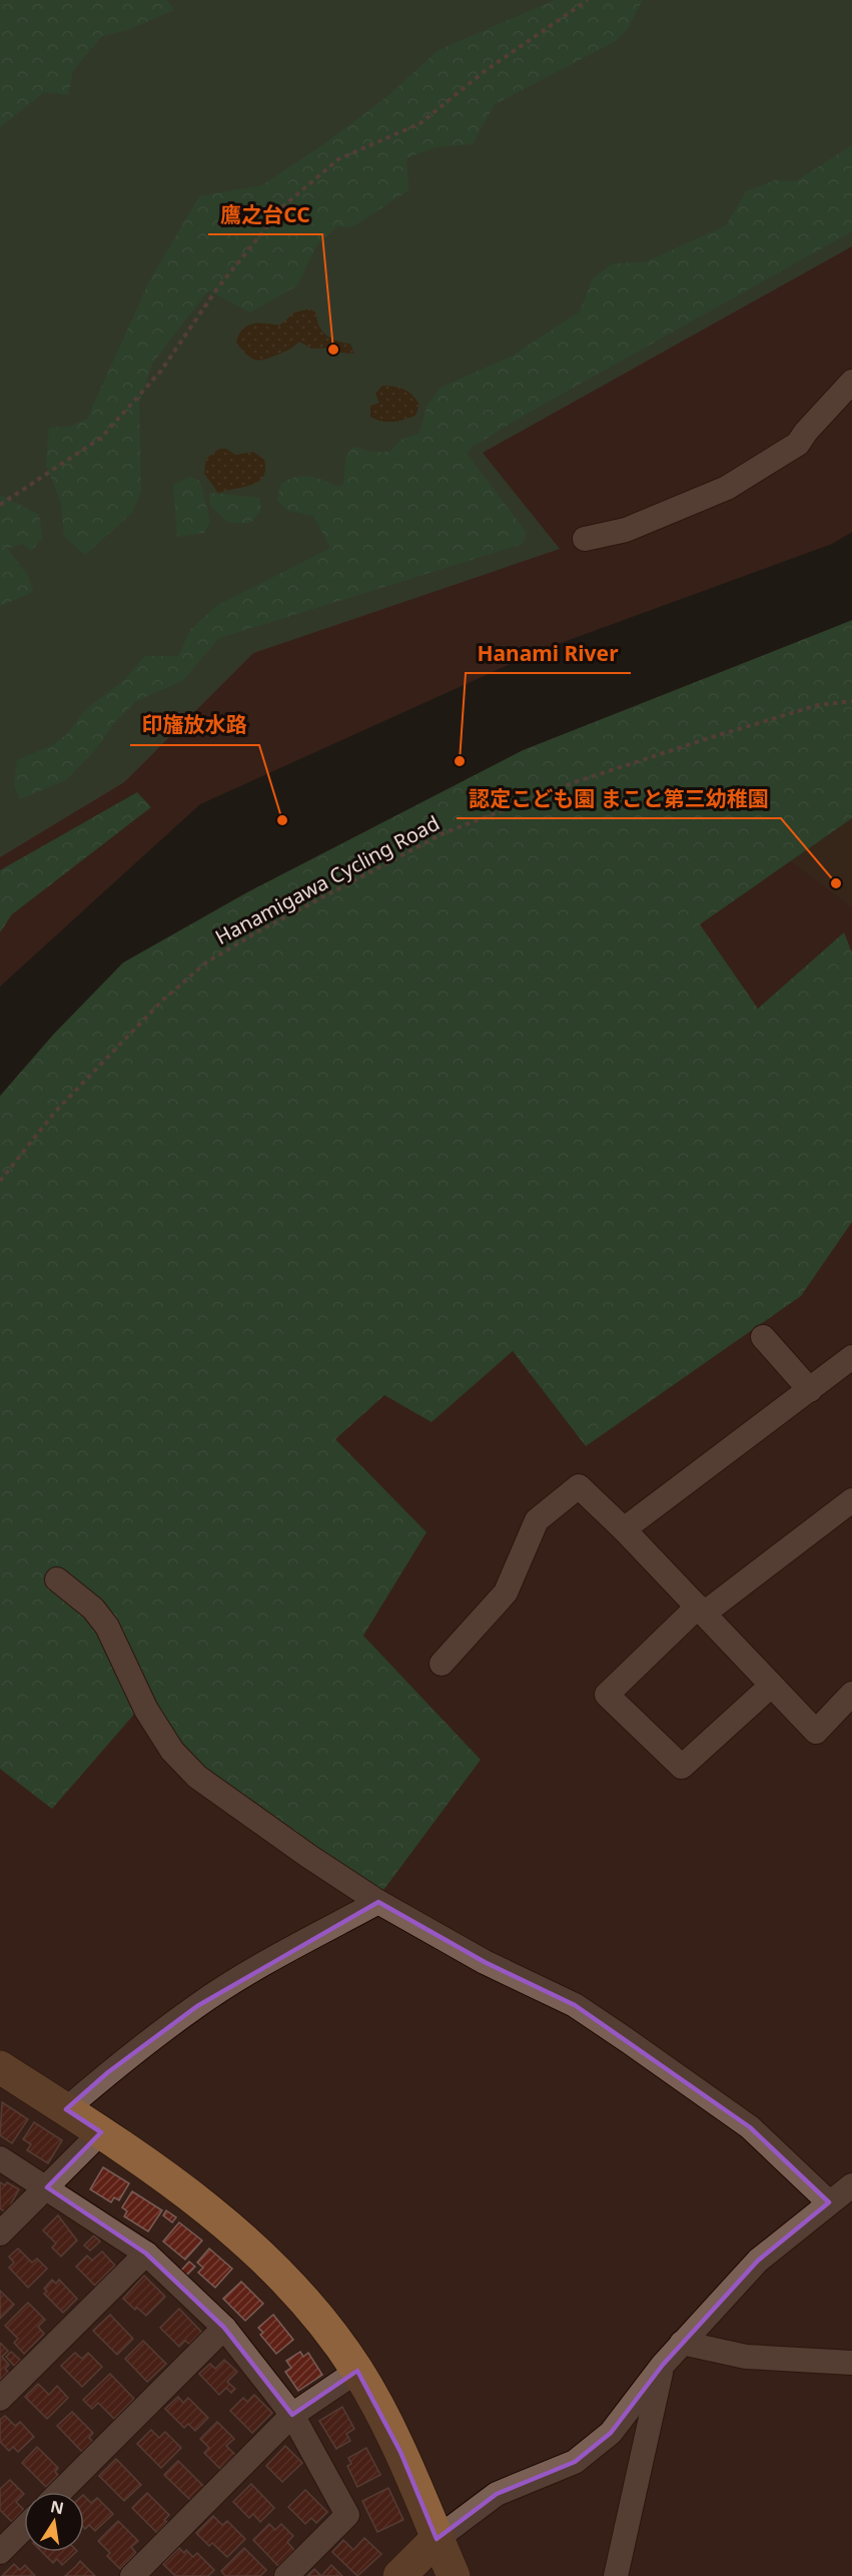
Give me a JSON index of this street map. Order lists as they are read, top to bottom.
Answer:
{
  "streets": {
    "path": ["Hanamigawa Cycling Road"]
  },
  "places": [
    "鷹之台CC",
    "Hanami River",
    "印旛放水路",
    "認定こども園 まこと第三幼稚園"
  ],
  "north": "top"
}
